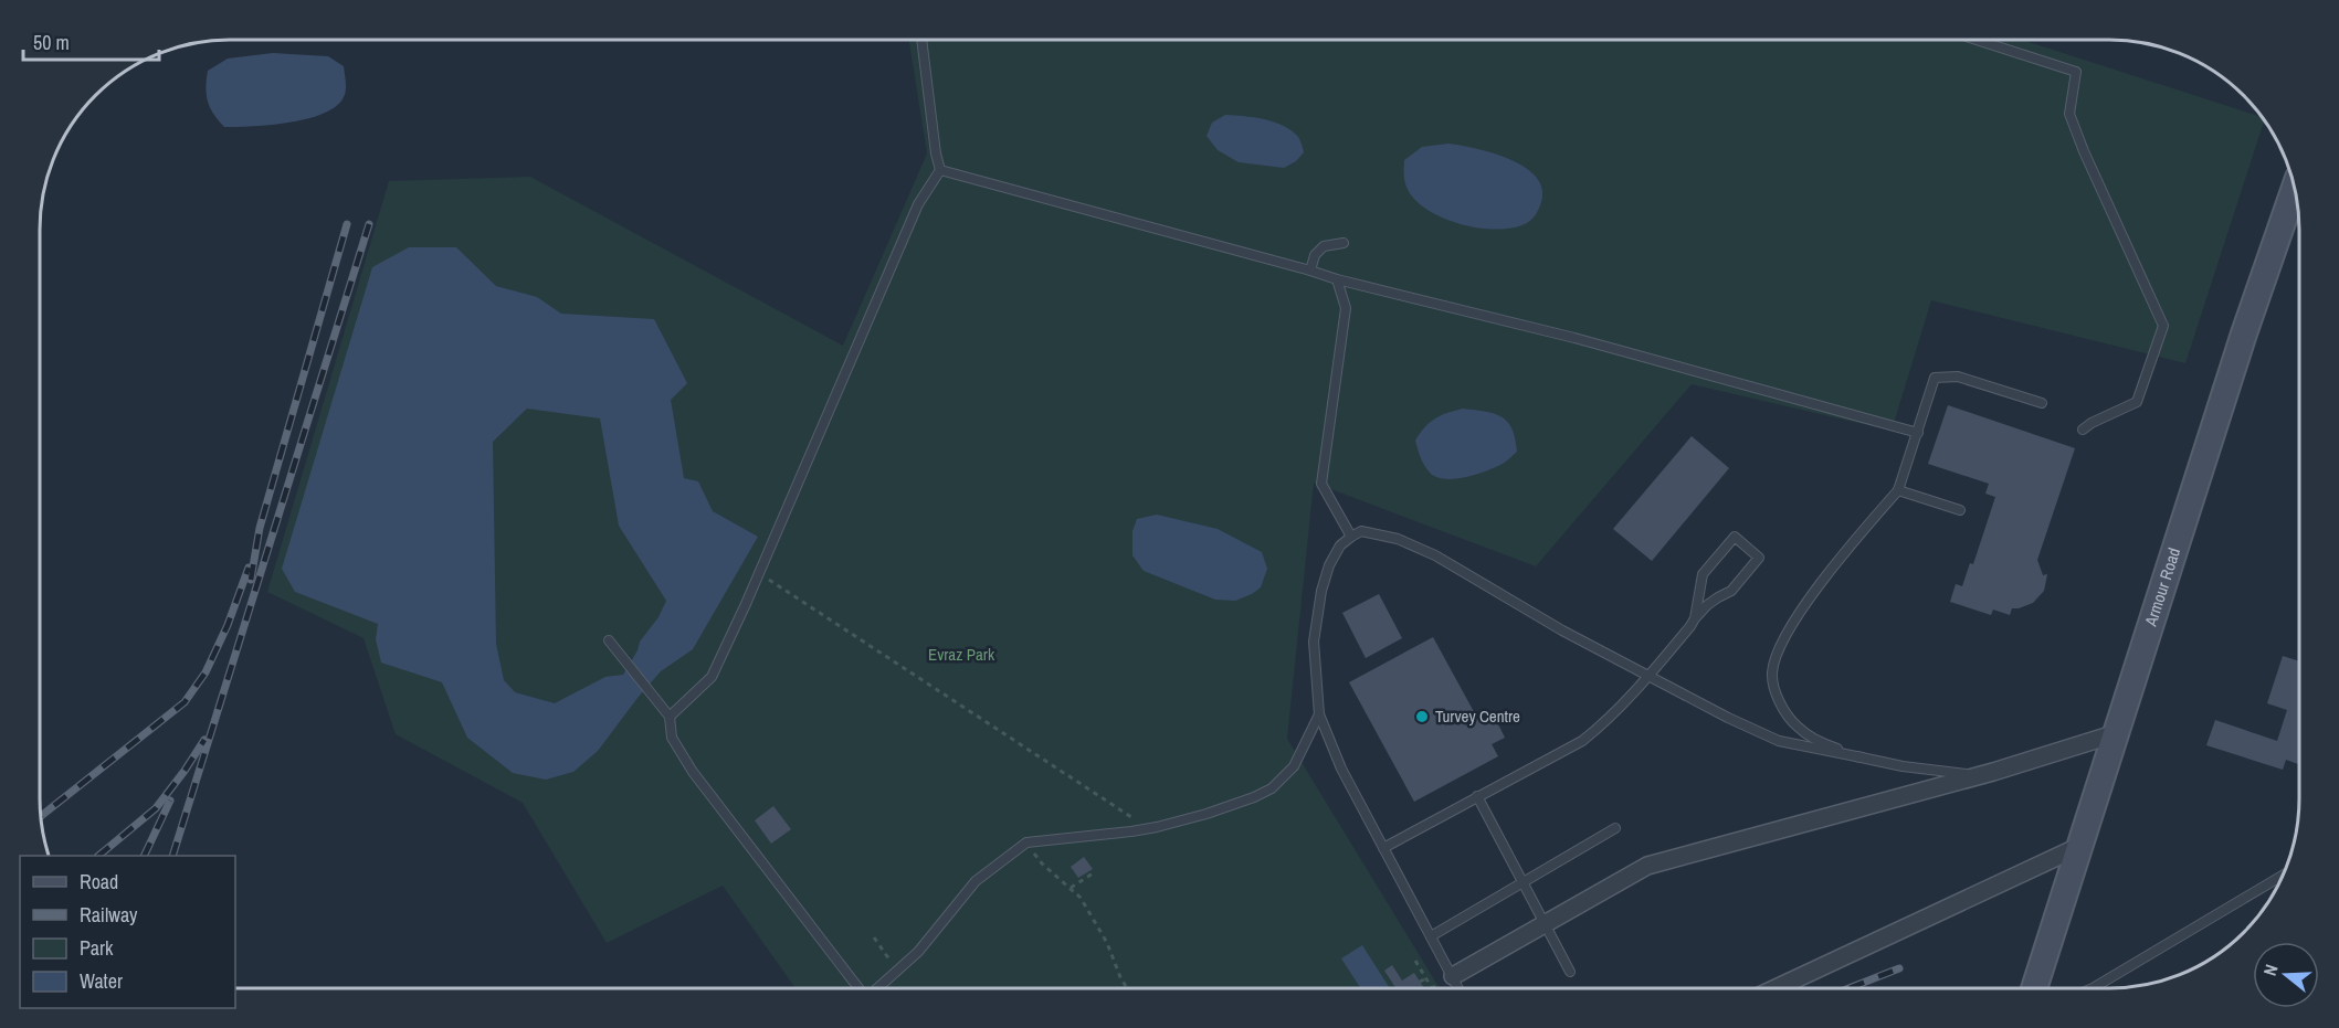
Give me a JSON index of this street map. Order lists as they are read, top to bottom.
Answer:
{
  "streets": {
    "street": ["Armour Road"]
  },
  "parks": ["Evraz Park"],
  "places": ["Turvey Centre"],
  "legend": [
    "Road",
    "Railway",
    "Park",
    "Water"
  ],
  "scale_bar": "50 m",
  "north": "left"
}
